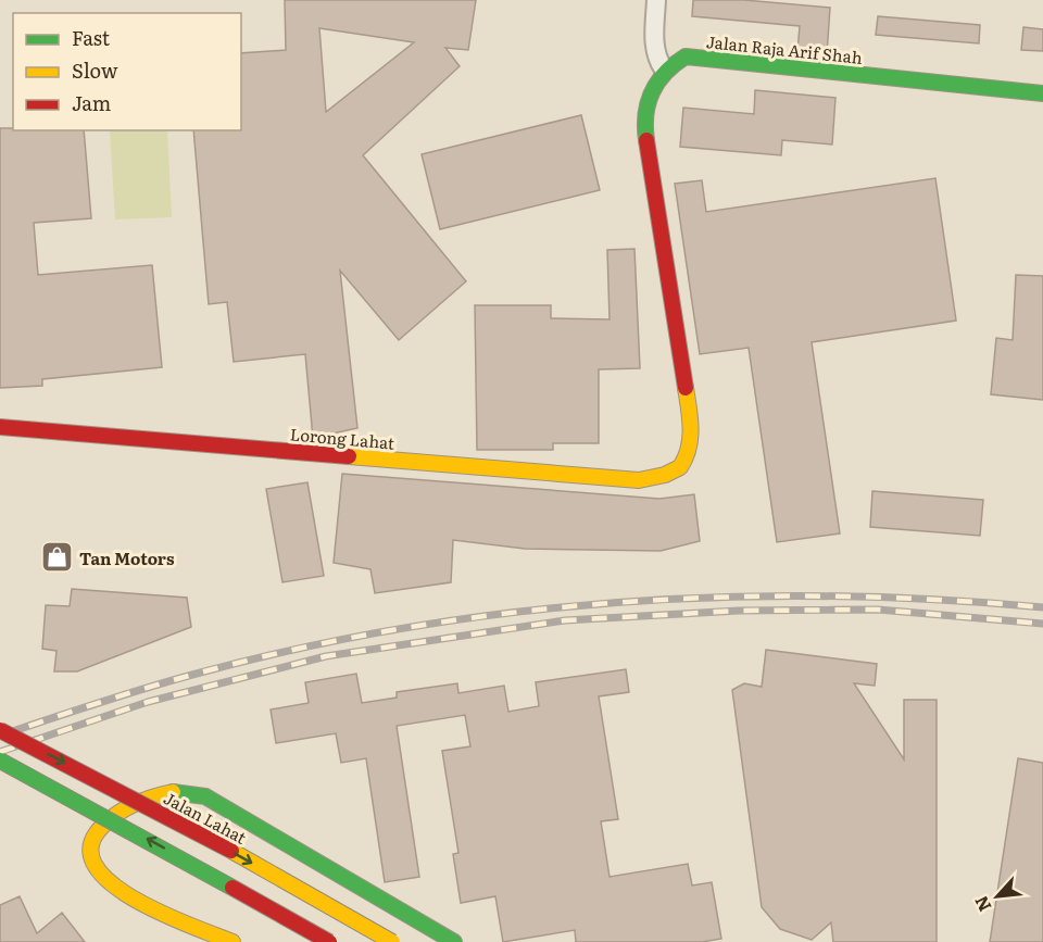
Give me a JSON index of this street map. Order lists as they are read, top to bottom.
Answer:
{
  "streets": {
    "street": ["Jalan Raja Arif Shah", "Lorong Lahat", "Jalan Lahat"]
  },
  "crossings": [
    ["Jalan Raja Arif Shah", "Lorong Lahat"]
  ],
  "places": {
    "shop": ["Tan Motors"]
  },
  "legend": ["Fast", "Slow", "Jam"],
  "north": "bottom left"
}
